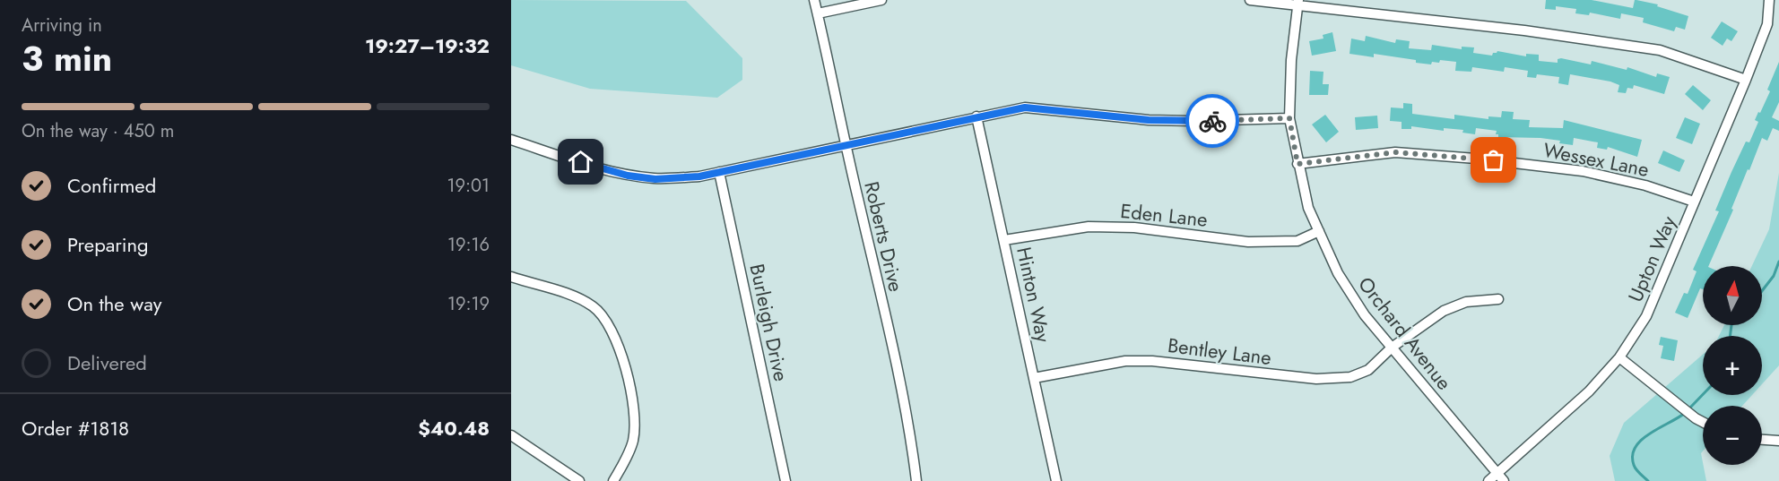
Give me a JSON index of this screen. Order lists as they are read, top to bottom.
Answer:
{
  "streets": {
    "street": [
      "Wessex Lane",
      "Eden Lane",
      "Roberts Drive",
      "Upton Way",
      "Hinton Way",
      "Burleigh Drive",
      "Orchard Avenue",
      "Bentley Lane"
    ]
  },
  "crossings": [
    ["Wessex Lane", "Upton Way"],
    ["Wessex Lane", "Orchard Avenue"],
    ["Eden Lane", "Hinton Way"],
    ["Eden Lane", "Orchard Avenue"],
    ["Upton Way", "Orchard Avenue"],
    ["Hinton Way", "Bentley Lane"],
    ["Orchard Avenue", "Bentley Lane"]
  ],
  "north": "top",
  "page": {
    "heading": ["3 min", "Arriving in", "19:27–19:32"],
    "panel": ["Order #1818", "$40.48"],
    "bar": "On the way · 450 m",
    "list": [
      ["Confirmed", "19:01"],
      ["Preparing", "19:16"],
      ["On the way", "19:19"],
      "Delivered"
    ],
    "map_buttons": ["+", "−"]
  }
}
